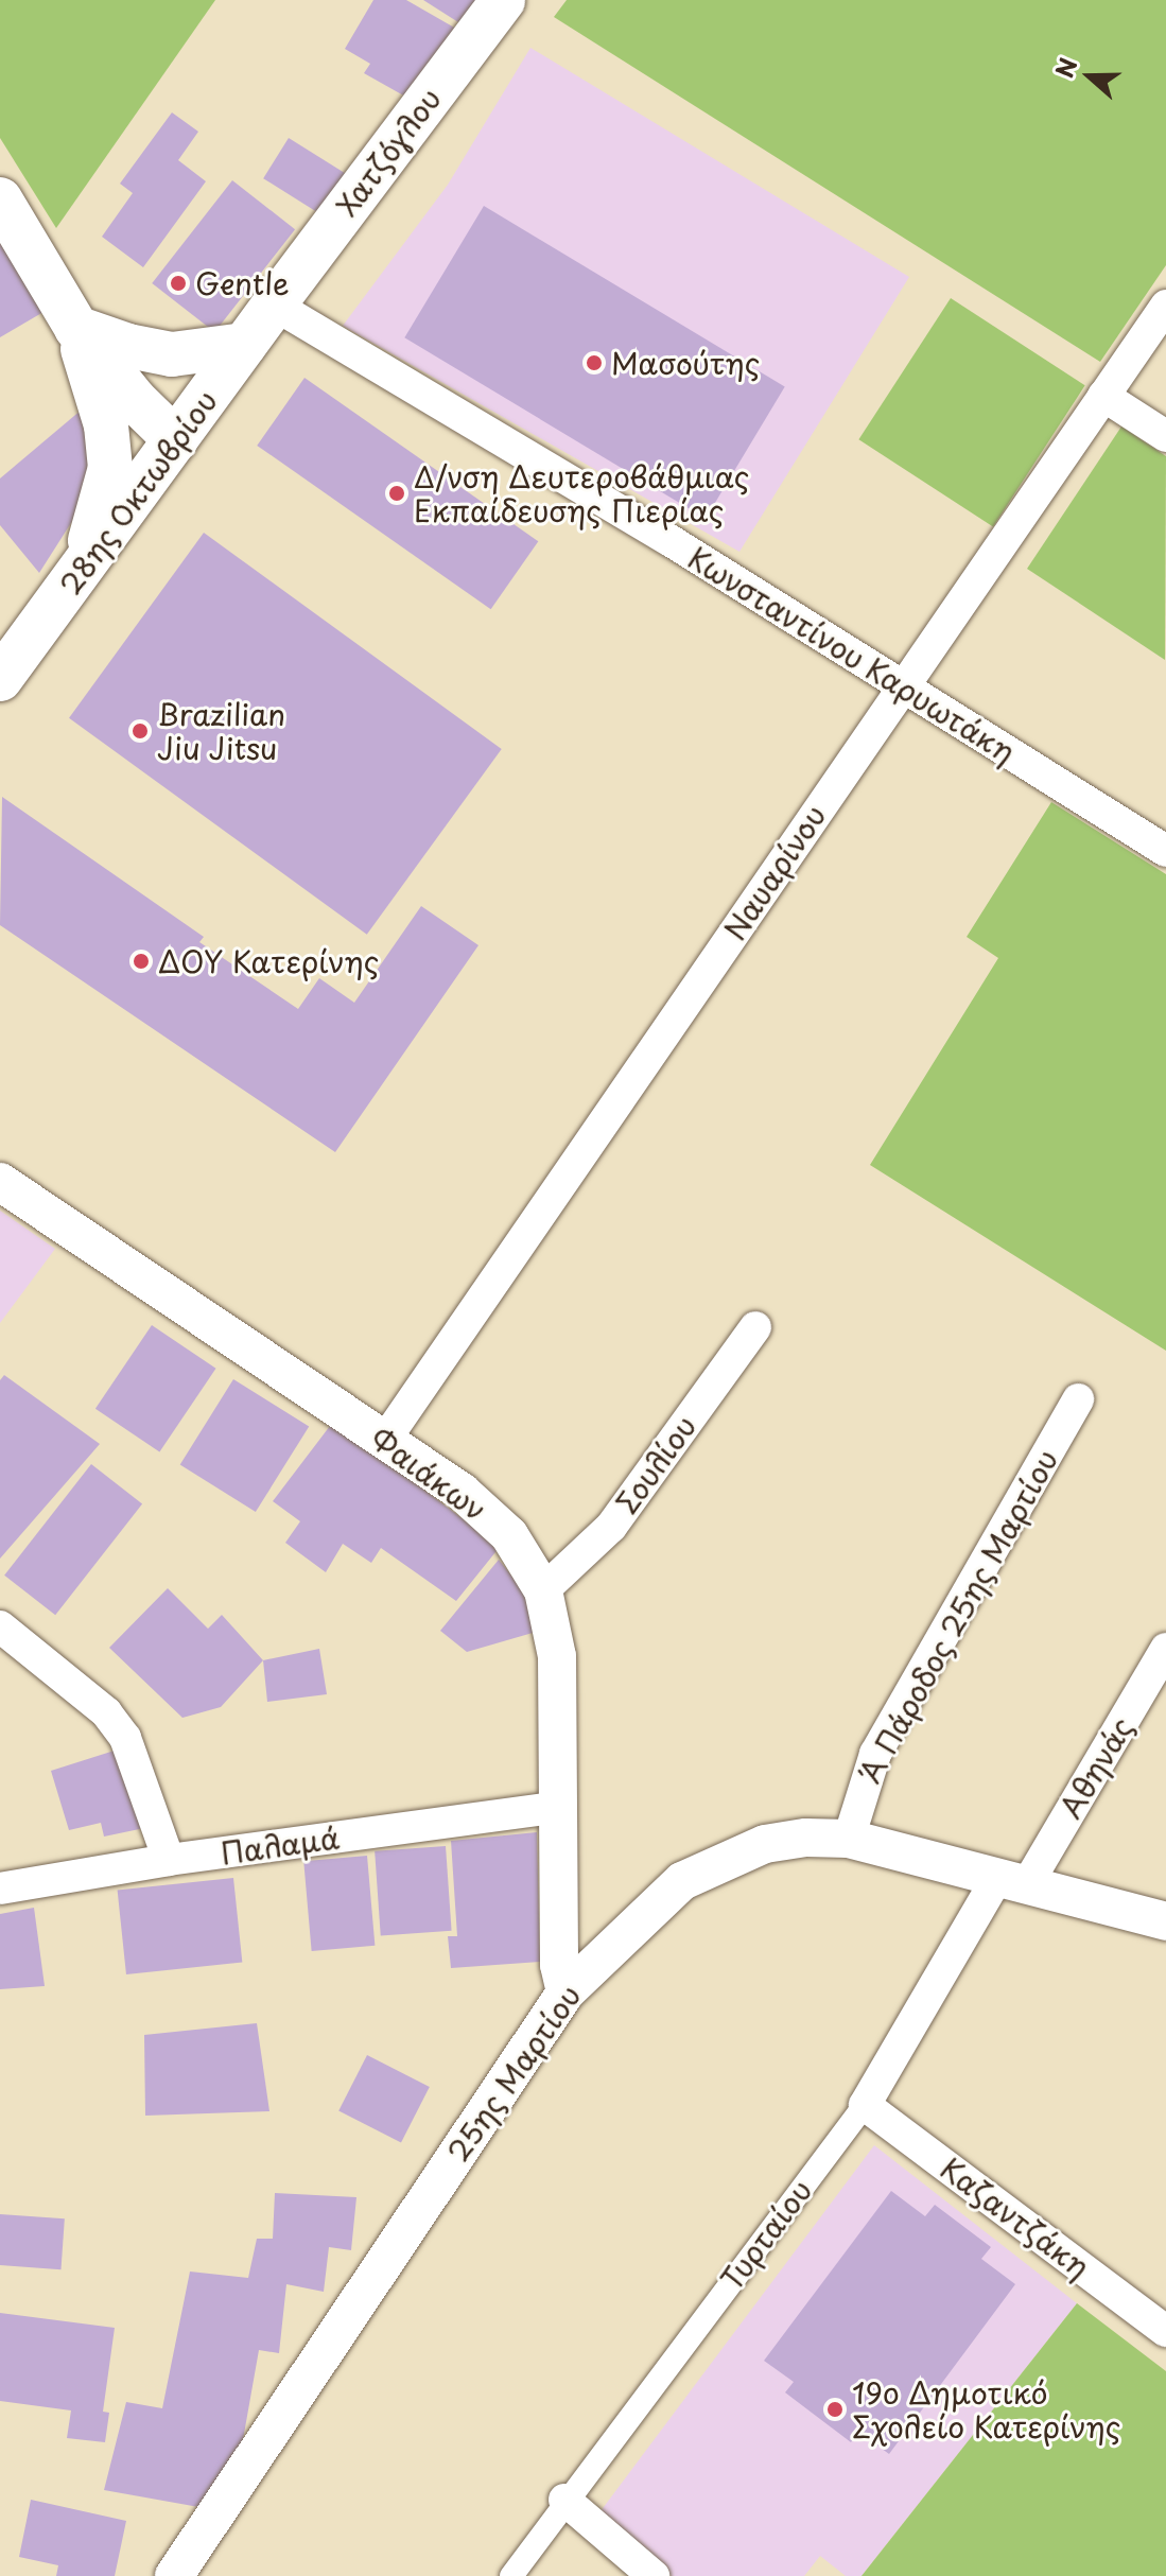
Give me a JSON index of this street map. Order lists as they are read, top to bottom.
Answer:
{
  "streets": {
    "main road": ["Χατζόγλου", "28ης Οκτωβρίου"],
    "street": [
      "Κωνσταντίνου Καρυωτάκη",
      "Ναυαρίνου",
      "Σουλίου",
      "Φαιάκων",
      "Α΄ Πάροδος 25ης Μαρτίου",
      "Αθηνάς",
      "Παλαμά",
      "25ης Μαρτίου",
      "Καζαντζάκη",
      "Τυρταίου"
    ]
  },
  "crossings": [
    ["Χατζόγλου", "28ης Οκτωβρίου"],
    ["Χατζόγλου", "Κωνσταντίνου Καρυωτάκη"],
    ["28ης Οκτωβρίου", "Κωνσταντίνου Καρυωτάκη"],
    ["Κωνσταντίνου Καρυωτάκη", "Ναυαρίνου"],
    ["Ναυαρίνου", "Φαιάκων"],
    ["Σουλίου", "Φαιάκων"],
    ["Φαιάκων", "Παλαμά"],
    ["Φαιάκων", "25ης Μαρτίου"],
    ["Α΄ Πάροδος 25ης Μαρτίου", "25ης Μαρτίου"],
    ["Αθηνάς", "25ης Μαρτίου"],
    ["Αθηνάς", "Τυρταίου"],
    ["25ης Μαρτίου", "Τυρταίου"],
    ["Καζαντζάκη", "Τυρταίου"]
  ],
  "places": [
    "Gentle",
    "Μασούτης",
    "Δ/νση Δευτεροβάθμιας Εκπαίδευσης Πιερίας",
    "Brazilian Jiu Jitsu",
    "ΔΟΥ Κατερίνης",
    "19ο Δημοτικό Σχολείο Κατερίνης"
  ],
  "north": "left"
}
